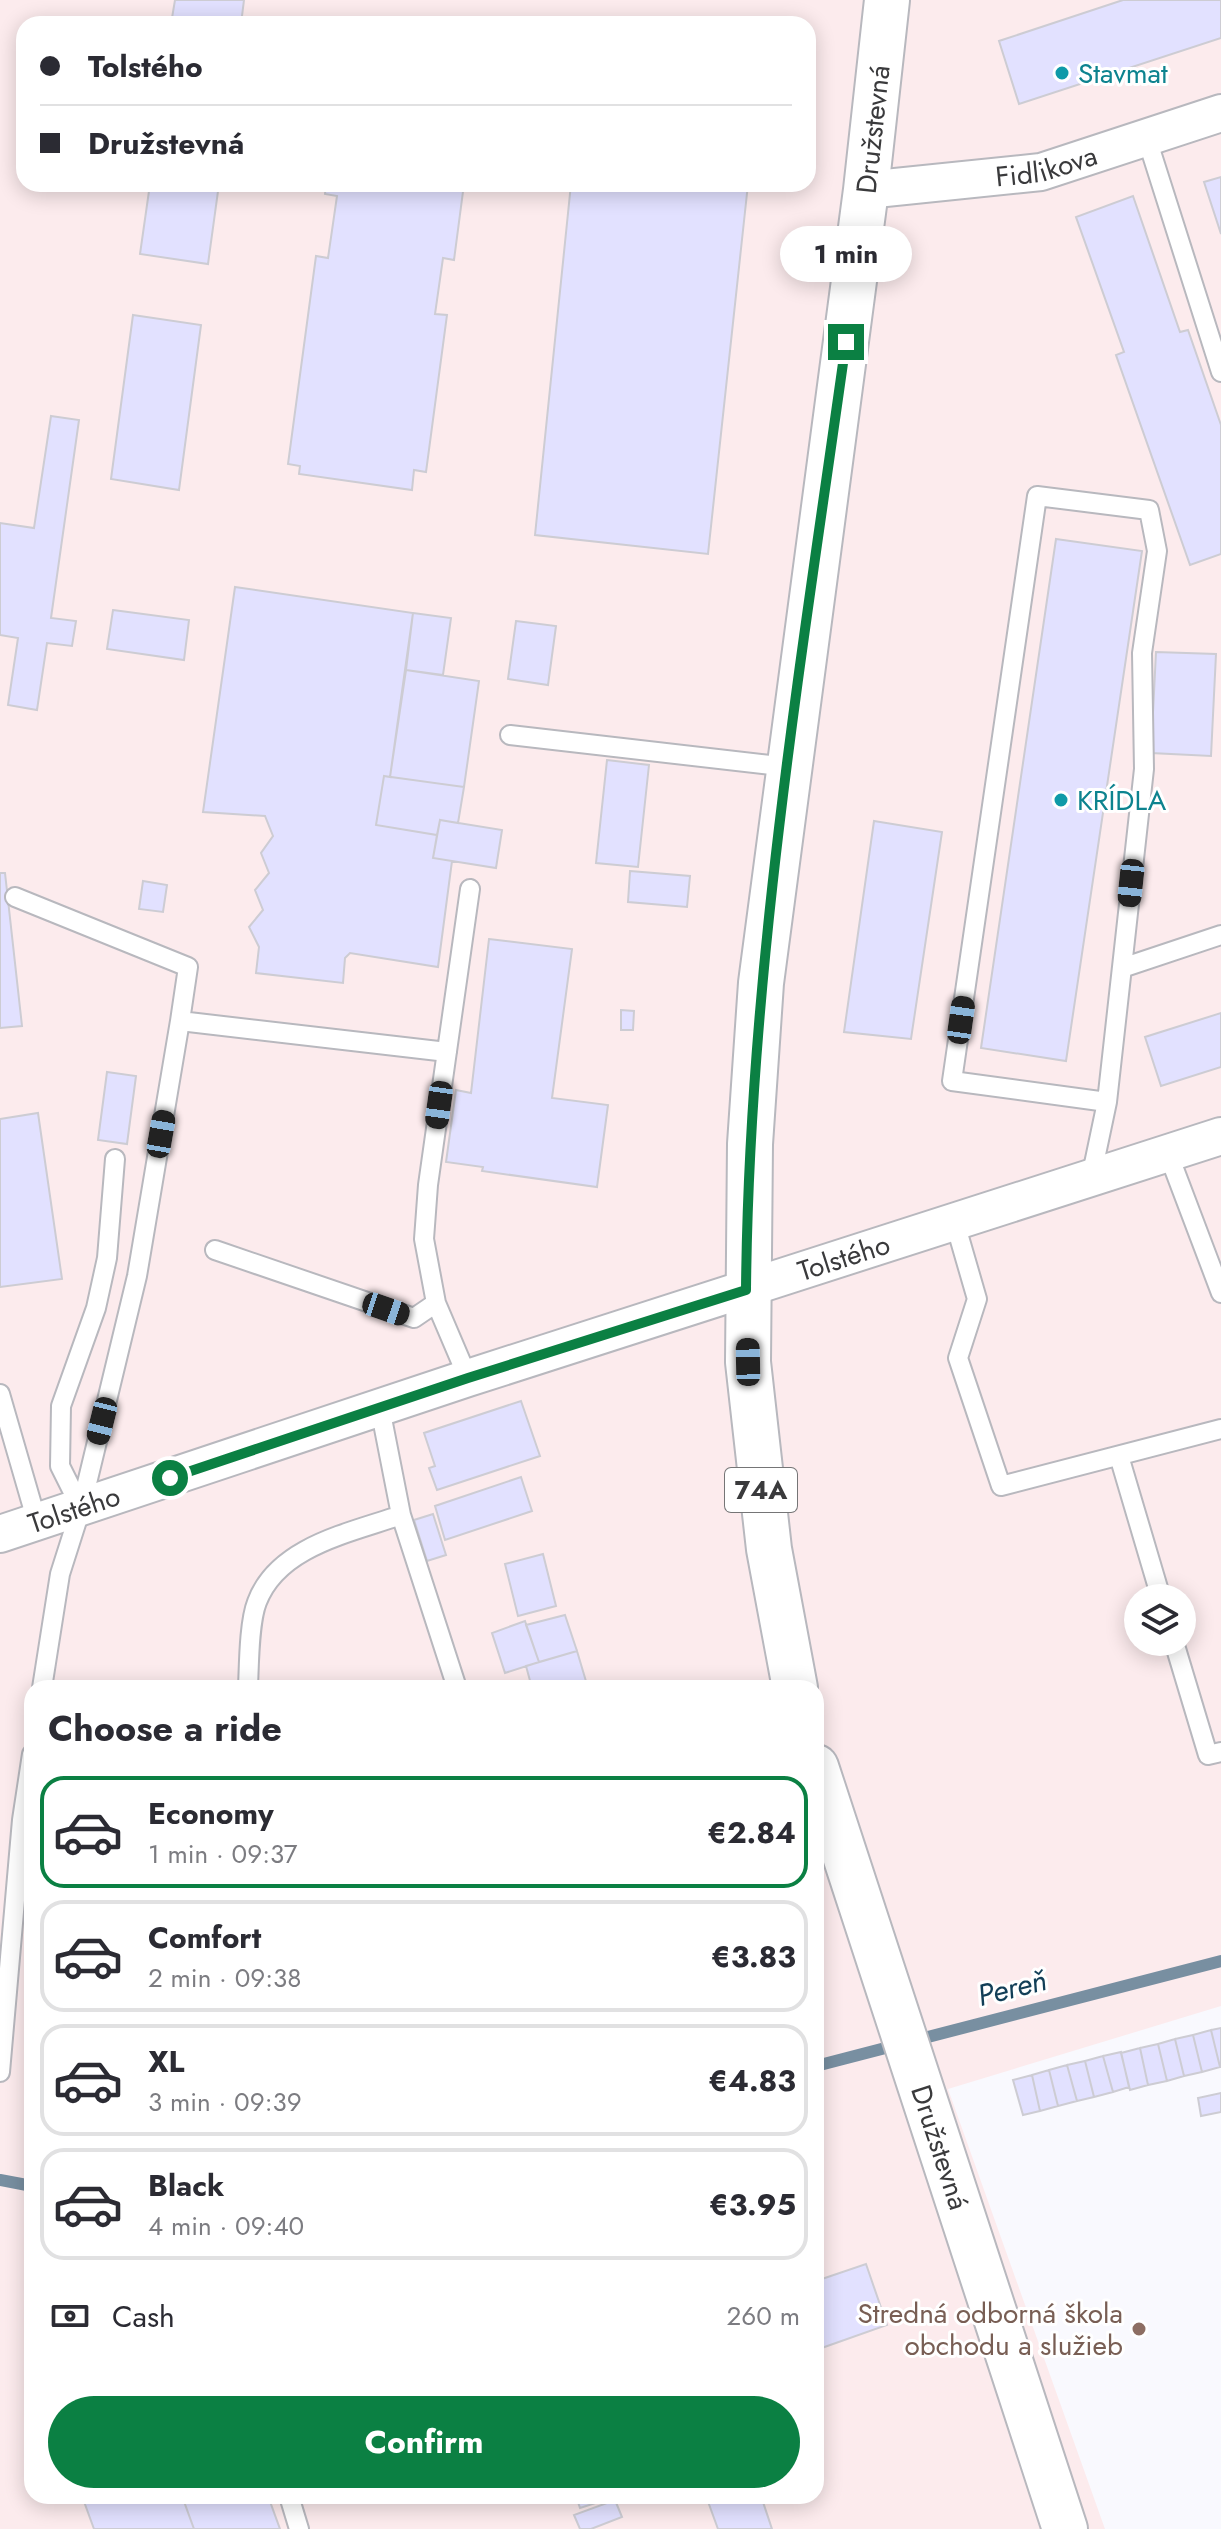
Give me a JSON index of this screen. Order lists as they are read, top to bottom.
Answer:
{
  "streets": {
    "main road": ["Družstevná", "74A"],
    "street": ["Fidlikova", "Tolstého"]
  },
  "crossings": [
    ["Družstevná", "Fidlikova"],
    ["Družstevná", "Tolstého"]
  ],
  "water": ["Pereň"],
  "places": ["Stavmat", "KRÍDLA", "Stredná odborná škola obchodu a služieb"],
  "page": {
    "banner": ["Tolstého", "Družstevná"],
    "bubble": "1 min",
    "heading": "Choose a ride",
    "list": [
      {
        "name": "Economy",
        "note": "1 min · 09:37",
        "value": "€2.84"
      },
      {
        "name": "Comfort",
        "note": "2 min · 09:38",
        "value": "€3.83"
      },
      {
        "name": "XL",
        "note": "3 min · 09:39",
        "value": "€4.83"
      },
      {
        "name": "Black",
        "note": "4 min · 09:40",
        "value": "€3.95"
      }
    ],
    "pay": ["Cash", "260 m"],
    "buttons": "Confirm"
  }
}
